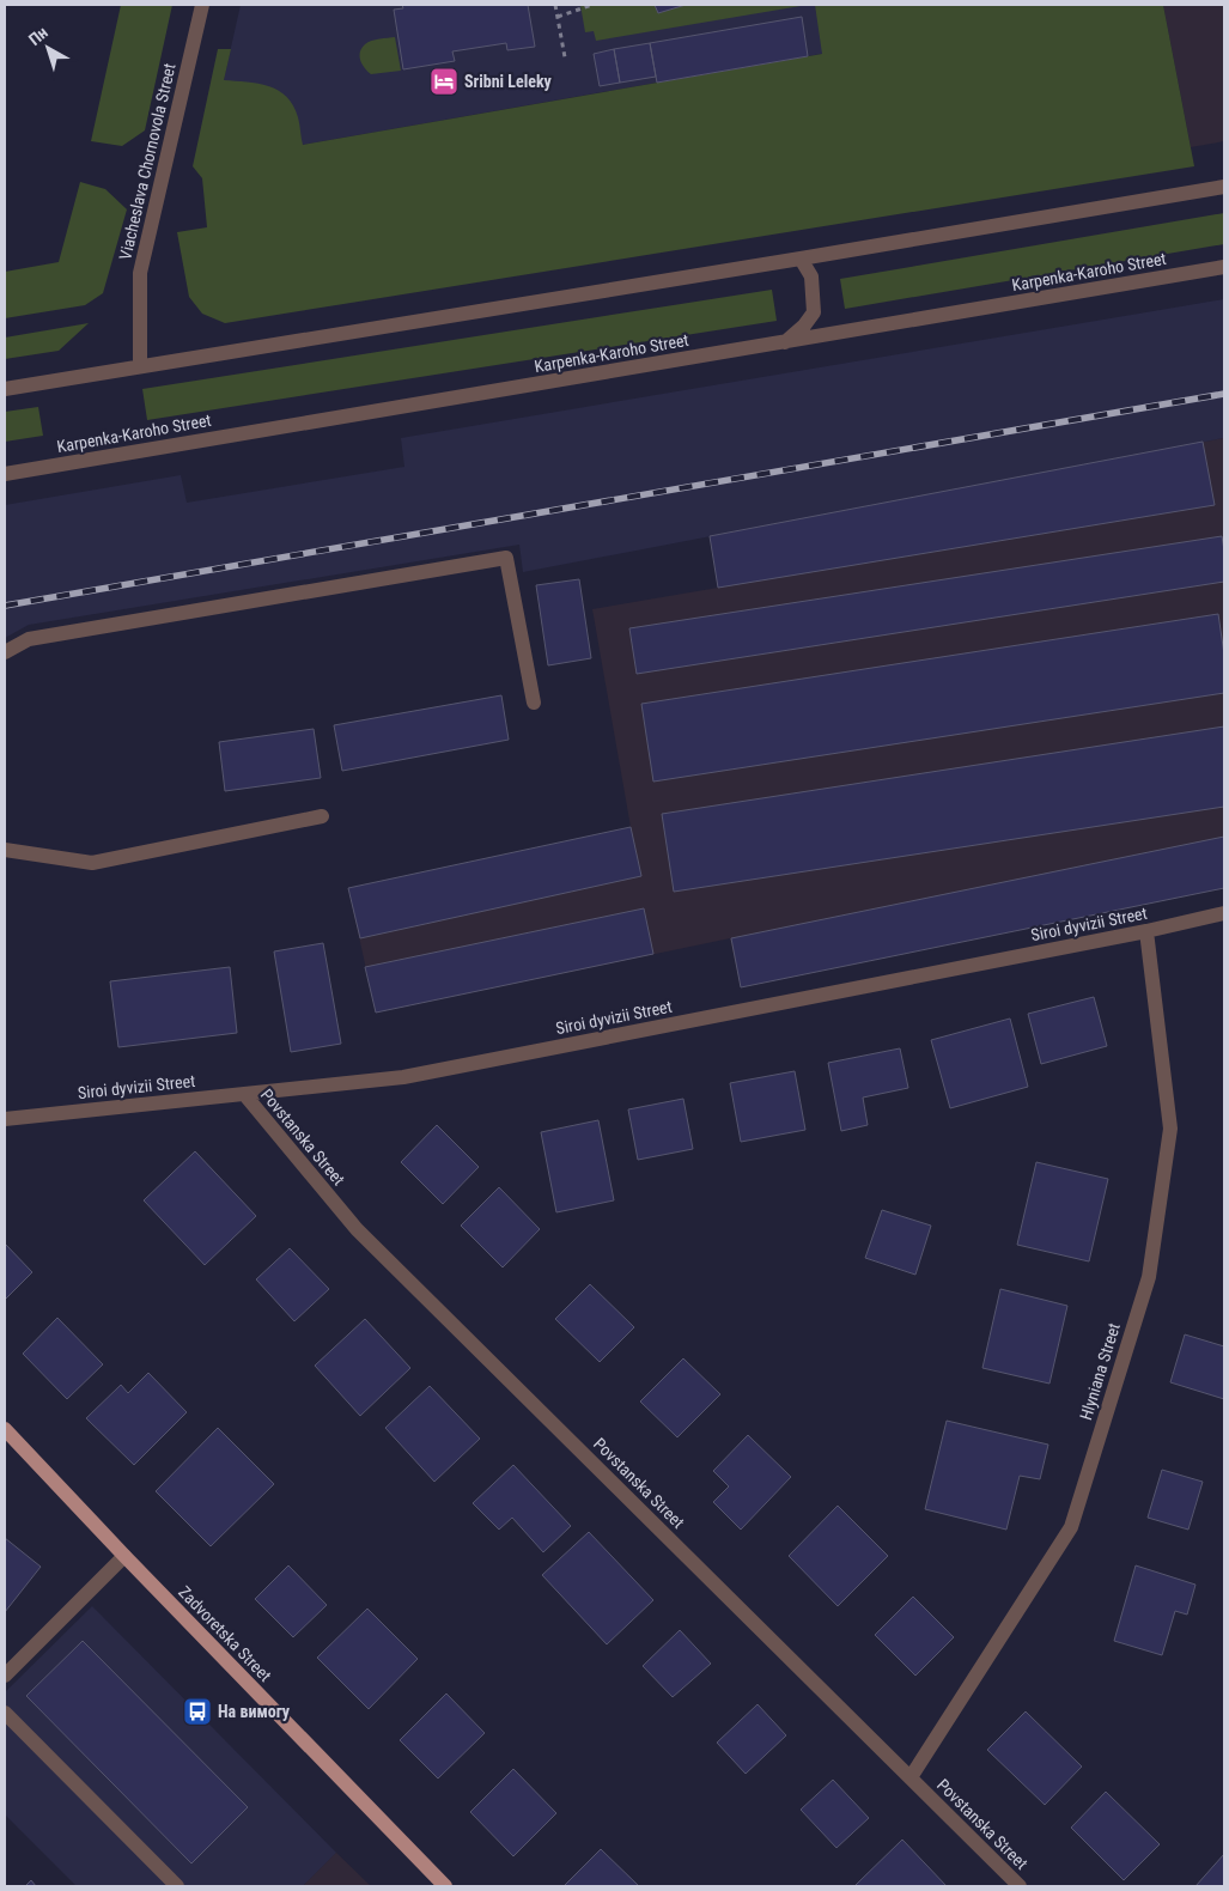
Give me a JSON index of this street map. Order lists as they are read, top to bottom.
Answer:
{
  "streets": {
    "main road": ["Zadvoretska Street"],
    "street": [
      "Viacheslava Chornovola Street",
      "Karpenka-Karoho Street",
      "Siroi dyvizii Street",
      "Povstanska Street",
      "Hlyniana Street"
    ]
  },
  "crossings": [
    ["Siroi dyvizii Street", "Povstanska Street"],
    ["Siroi dyvizii Street", "Hlyniana Street"],
    ["Povstanska Street", "Hlyniana Street"]
  ],
  "places": {
    "hotel": ["Sribni Leleky"],
    "bus stop": ["На вимогу"]
  },
  "north": "top left"
}
